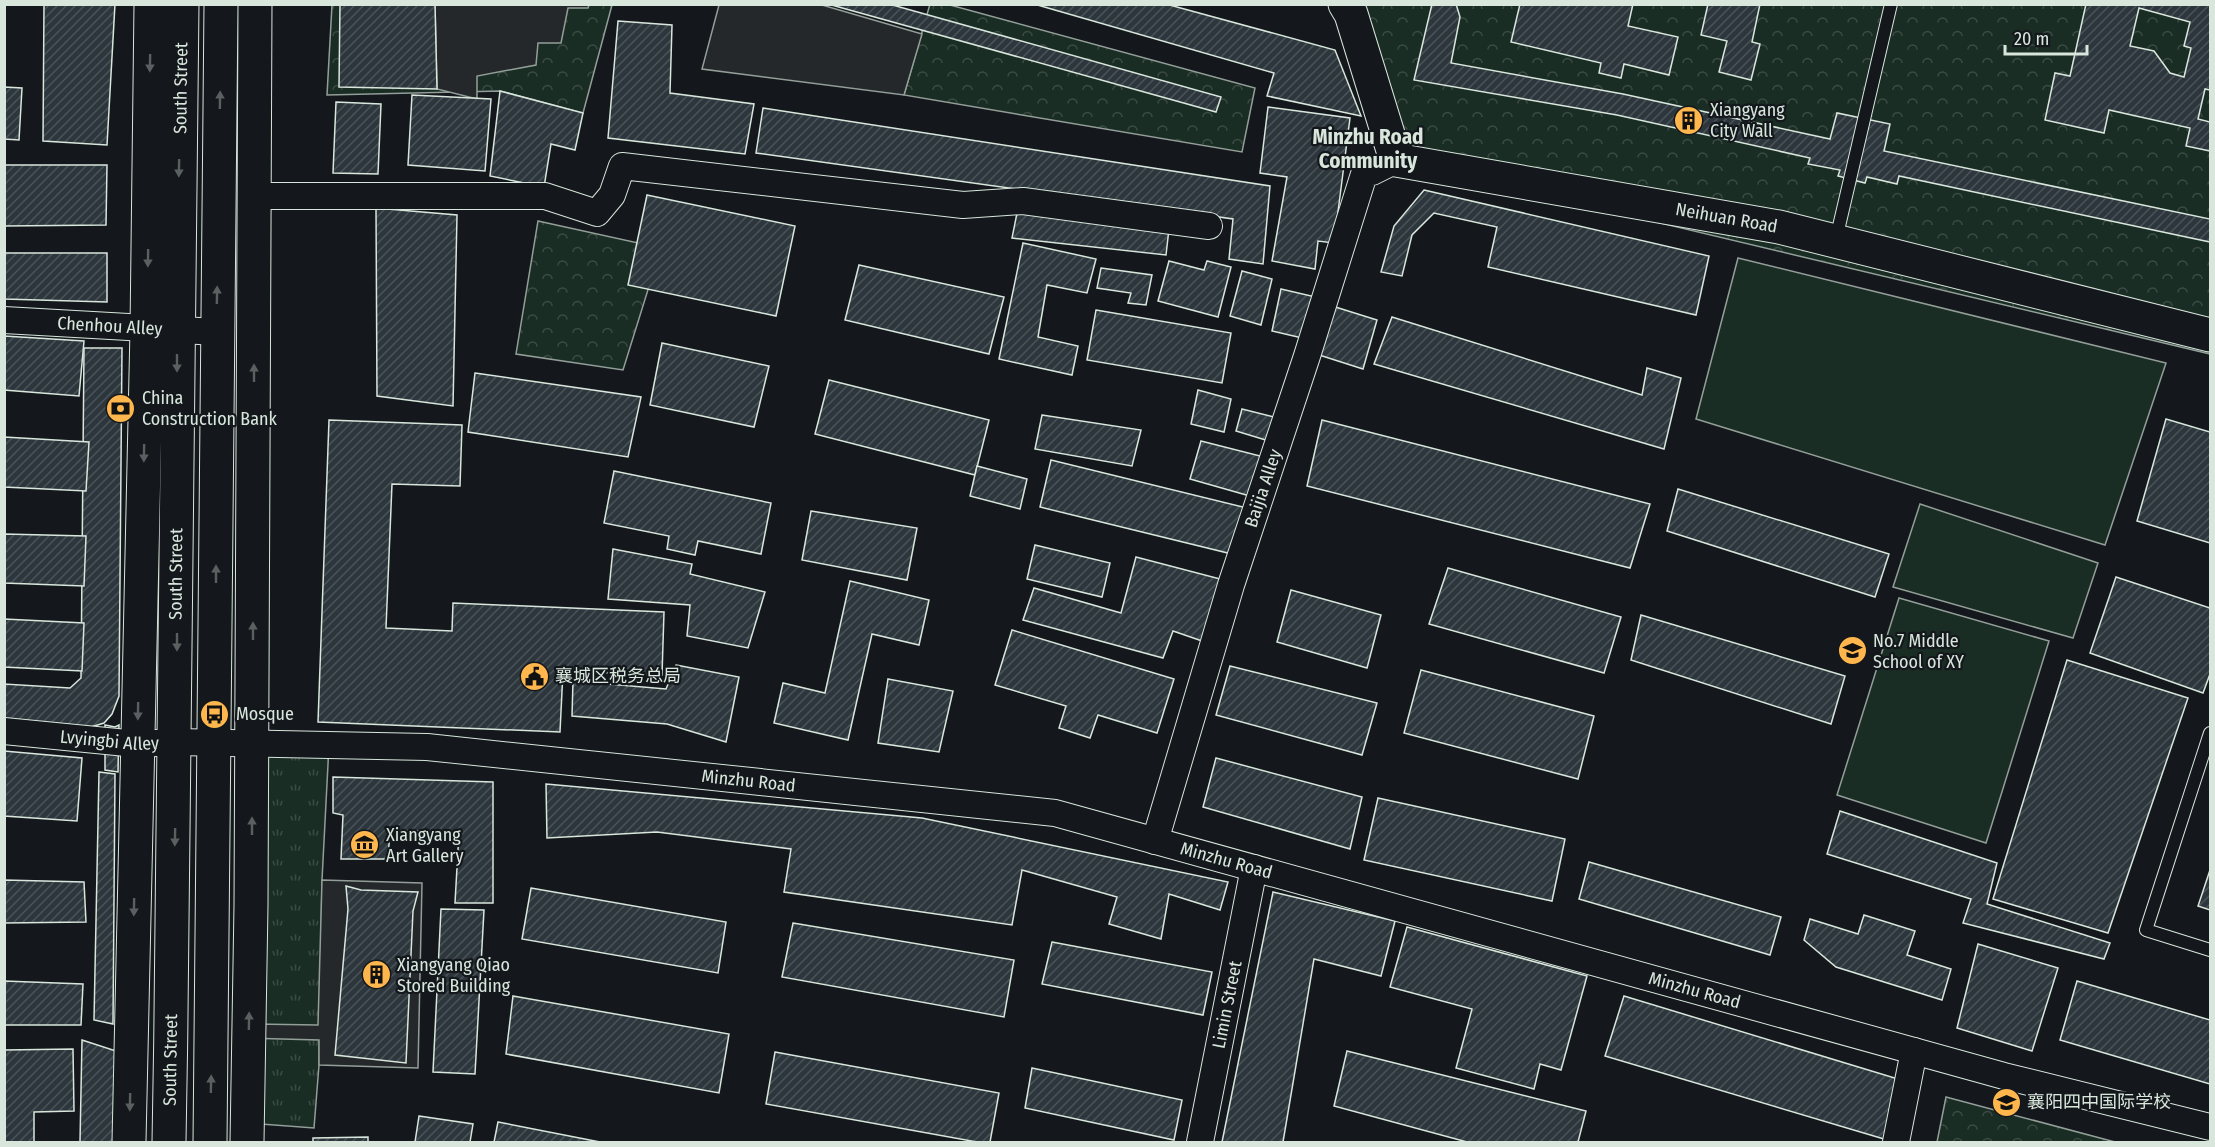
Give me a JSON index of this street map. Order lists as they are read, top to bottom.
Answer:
{
  "streets": {
    "street": [
      "South Street",
      "Neihuan Road",
      "Chenhou Alley",
      "Baijia Alley",
      "Lvyingbi Alley",
      "Minzhu Road",
      "Limin Street"
    ]
  },
  "crossings": [
    ["South Street", "Chenhou Alley"],
    ["South Street", "Lvyingbi Alley"],
    ["Neihuan Road", "Baijia Alley"],
    ["Baijia Alley", "Minzhu Road"],
    ["Lvyingbi Alley", "Minzhu Road"],
    ["Minzhu Road", "Limin Street"]
  ],
  "districts": ["Minzhu Road Community"],
  "places": {
    "building": ["Xiangyang City Wall", "Xiangyang Qiao Stored Building"],
    "bank": ["China Construction Bank"],
    "school or university": ["No.7 Middle School of XY", "襄阳四中国际学校"],
    "public building": ["襄城区税务总局"],
    "bus stop": ["Mosque"],
    "museum": ["Xiangyang Art Gallery"]
  },
  "scale_bar": "20 m"
}
